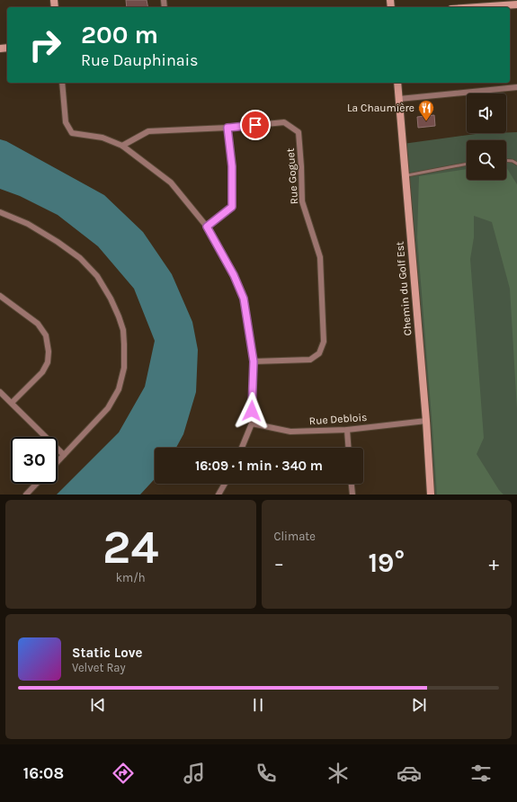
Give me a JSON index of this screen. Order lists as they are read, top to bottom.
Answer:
{
  "streets": {
    "street": ["Rue Goguet", "Chemin du Golf Est", "Rue Deblois"]
  },
  "crossings": [
    ["Chemin du Golf Est", "Rue Deblois"]
  ],
  "places": {
    "restaurant": ["La Chaumière"]
  },
  "page": {
    "turn": ["200 m", "Rue Dauphinais"],
    "limit": "30",
    "trip": "16:09 · 1 min · 340 m",
    "tile": [
      ["24", "km/h"],
      "Climate"
    ],
    "heat": ["−", "19°", "+"],
    "song": ["Static Love", "Velvet Ray"],
    "tabs": "16:08"
  }
}
